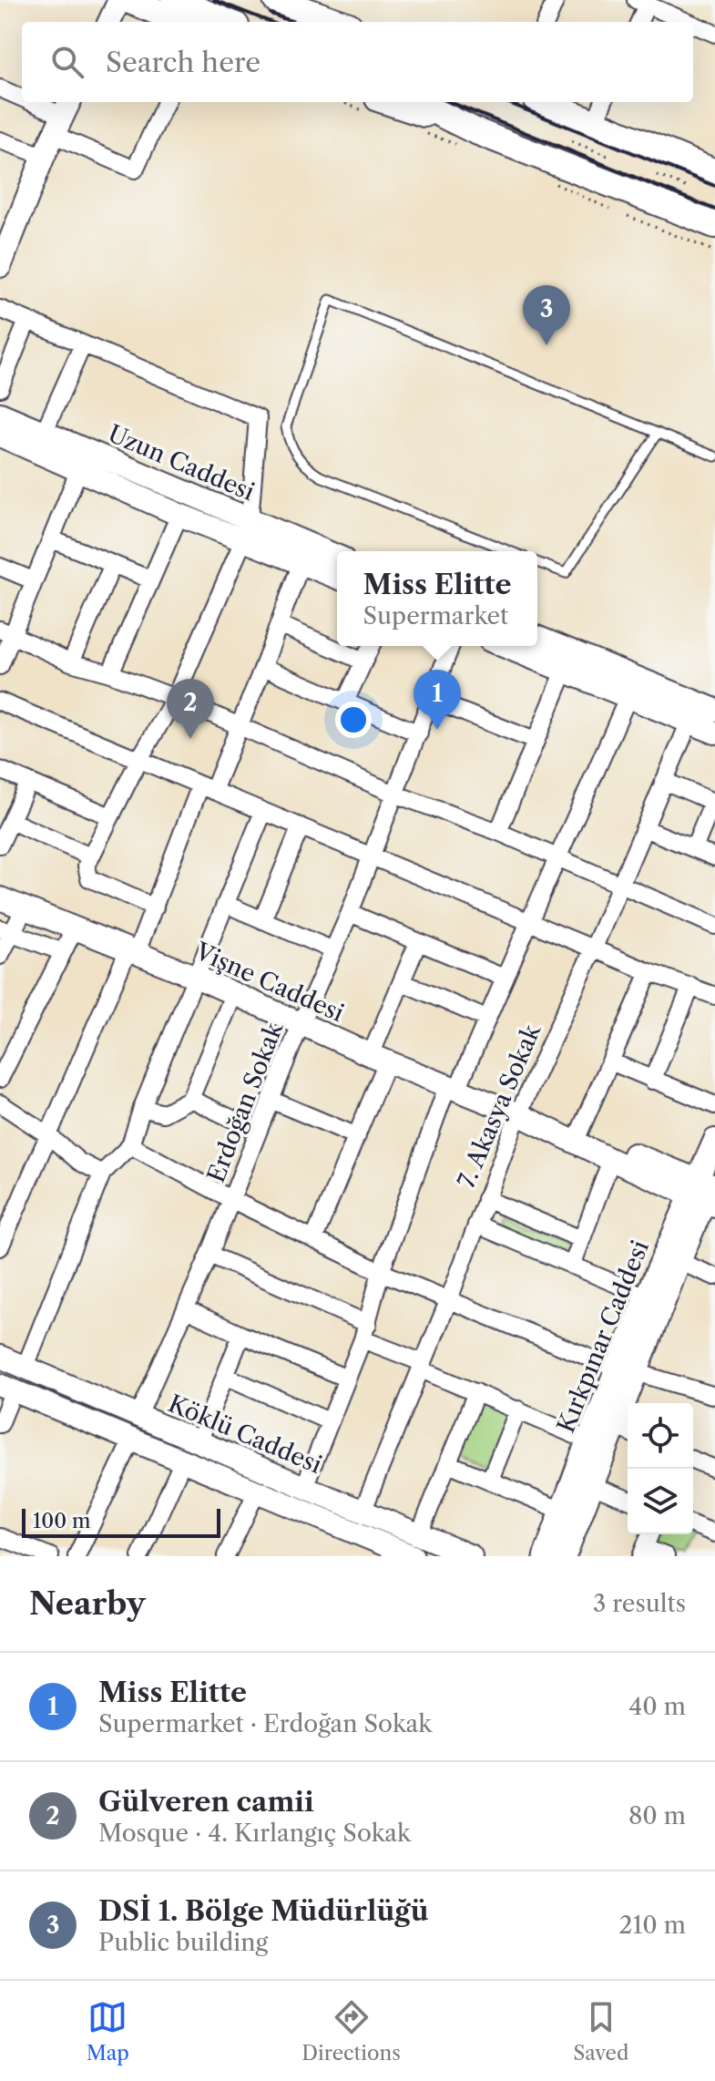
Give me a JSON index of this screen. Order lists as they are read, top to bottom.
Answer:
{
  "streets": {
    "main road": [
      "Uzun Caddesi",
      "Vişne Caddesi",
      "Kırkpınar Caddesi",
      "Köklü Caddesi"
    ],
    "street": ["Erdoğan Sokak", "7. Akasya Sokak"]
  },
  "crossings": [
    ["Vişne Caddesi", "Erdoğan Sokak"],
    ["Vişne Caddesi", "7. Akasya Sokak"],
    ["Vişne Caddesi", "Kırkpınar Caddesi"],
    ["Erdoğan Sokak", "Köklü Caddesi"],
    ["7. Akasya Sokak", "Köklü Caddesi"]
  ],
  "scale_bar": "100 m",
  "page": {
    "search": "Search here",
    "pins": ["3", "1", "2"],
    "popup": ["Miss Elitte", "Supermarket"],
    "scale": "100 m",
    "heading": ["Nearby", "3 results"],
    "list": [
      {
        "mark": "1",
        "name": "Miss Elitte",
        "note": "Supermarket · Erdoğan Sokak",
        "value": "40 m"
      },
      {
        "mark": "2",
        "name": "Gülveren camii",
        "note": "Mosque · 4. Kırlangıç Sokak",
        "value": "80 m"
      },
      {
        "mark": "3",
        "name": "DSİ 1. Bölge Müdürlüğü",
        "note": "Public building",
        "value": "210 m"
      }
    ],
    "nav": ["Map", "Directions", "Saved"]
  }
}
